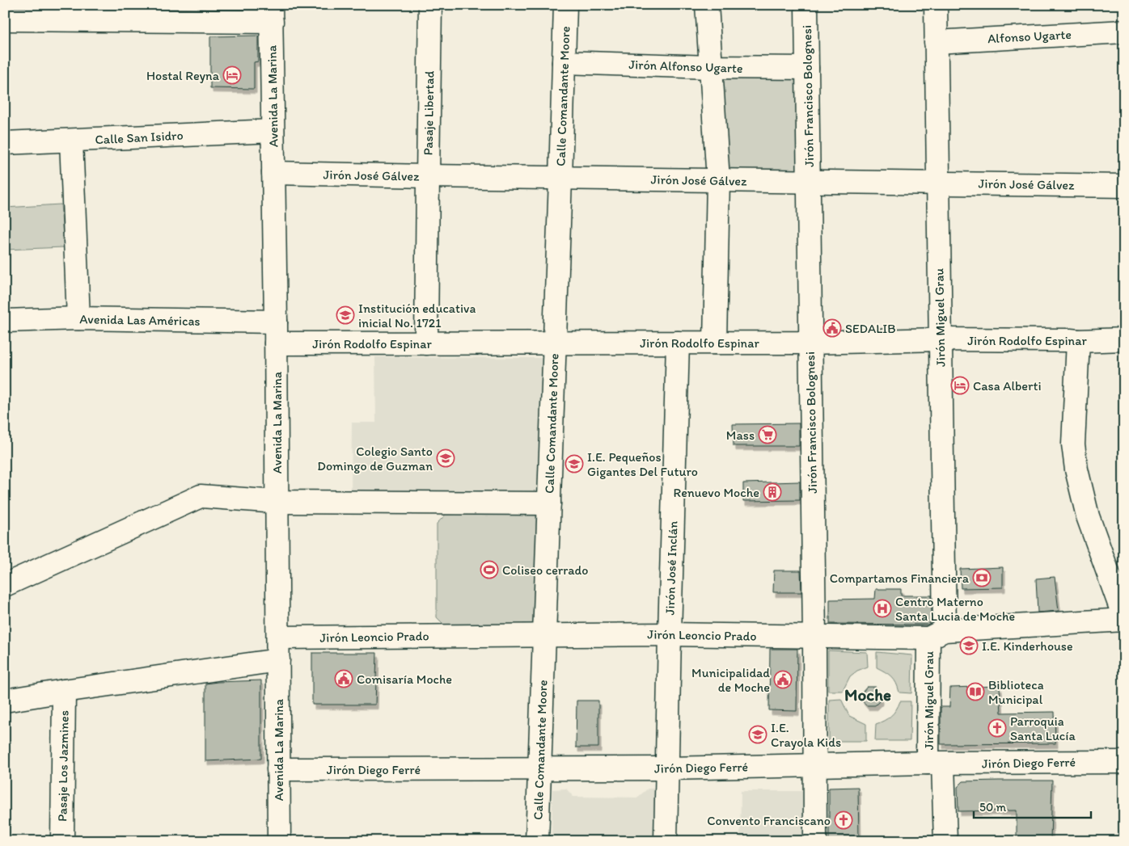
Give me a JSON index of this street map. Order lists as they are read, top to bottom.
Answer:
{
  "streets": {
    "street": [
      "Alfonso Ugarte",
      "Jirón Alfonso Ugarte",
      "Avenida La Marina",
      "Calle Comandante Moore",
      "Jirón Francisco Bolognesi",
      "Pasaje Libertad",
      "Calle San Isidro",
      "Jirón José Gálvez",
      "Jirón Miguel Grau",
      "Avenida Las Américas",
      "Jirón Rodolfo Espinar",
      "Jirón José Inclán",
      "Jirón Leoncio Prado",
      "Jirón Diego Ferré",
      "Pasaje Los Jazmines"
    ]
  },
  "crossings": [
    ["Alfonso Ugarte", "Jirón Miguel Grau"],
    ["Jirón Alfonso Ugarte", "Calle Comandante Moore"],
    ["Jirón Alfonso Ugarte", "Jirón Francisco Bolognesi"],
    ["Avenida La Marina", "Calle San Isidro"],
    ["Avenida La Marina", "Jirón José Gálvez"],
    ["Avenida La Marina", "Avenida Las Américas"],
    ["Avenida La Marina", "Jirón Rodolfo Espinar"],
    ["Avenida La Marina", "Jirón Leoncio Prado"],
    ["Avenida La Marina", "Jirón Diego Ferré"],
    ["Calle Comandante Moore", "Jirón José Gálvez"],
    ["Calle Comandante Moore", "Jirón Rodolfo Espinar"],
    ["Calle Comandante Moore", "Jirón Leoncio Prado"],
    ["Calle Comandante Moore", "Jirón Diego Ferré"],
    ["Jirón Francisco Bolognesi", "Jirón José Gálvez"],
    ["Jirón Francisco Bolognesi", "Jirón Rodolfo Espinar"],
    ["Jirón Francisco Bolognesi", "Jirón Leoncio Prado"],
    ["Jirón Francisco Bolognesi", "Jirón Diego Ferré"],
    ["Pasaje Libertad", "Jirón José Gálvez"],
    ["Pasaje Libertad", "Jirón Rodolfo Espinar"],
    ["Jirón José Gálvez", "Jirón Miguel Grau"],
    ["Jirón Miguel Grau", "Jirón Rodolfo Espinar"],
    ["Jirón Miguel Grau", "Jirón Leoncio Prado"],
    ["Jirón Miguel Grau", "Jirón Diego Ferré"],
    ["Jirón Rodolfo Espinar", "Jirón José Inclán"],
    ["Jirón José Inclán", "Jirón Leoncio Prado"],
    ["Jirón José Inclán", "Jirón Diego Ferré"]
  ],
  "districts": ["Moche"],
  "places": {
    "hotel": ["Hostal Reyna", "Casa Alberti"],
    "school or university": [
      "Institución educativa inicial No. 1721",
      "Colegio Santo Domingo de Guzman",
      "I.E. Pequeños Gigantes Del Futuro",
      "I.E. Kinderhouse",
      "I.E. Crayola Kids"
    ],
    "public building": ["SEDALIB", "Comisaría Moche", "Municipalidad de Moche"],
    "supermarket": ["Mass"],
    "building": ["Renuevo Moche"],
    "sports": ["Coliseo cerrado"],
    "bank": ["Compartamos Financiera"],
    "hospital": ["Centro Materno Santa Lucia de Moche"],
    "library": ["Biblioteca Municipal"],
    "church": ["Parroquia Santa Lucía", "Convento Franciscano"]
  },
  "scale_bar": "50 m"
}
